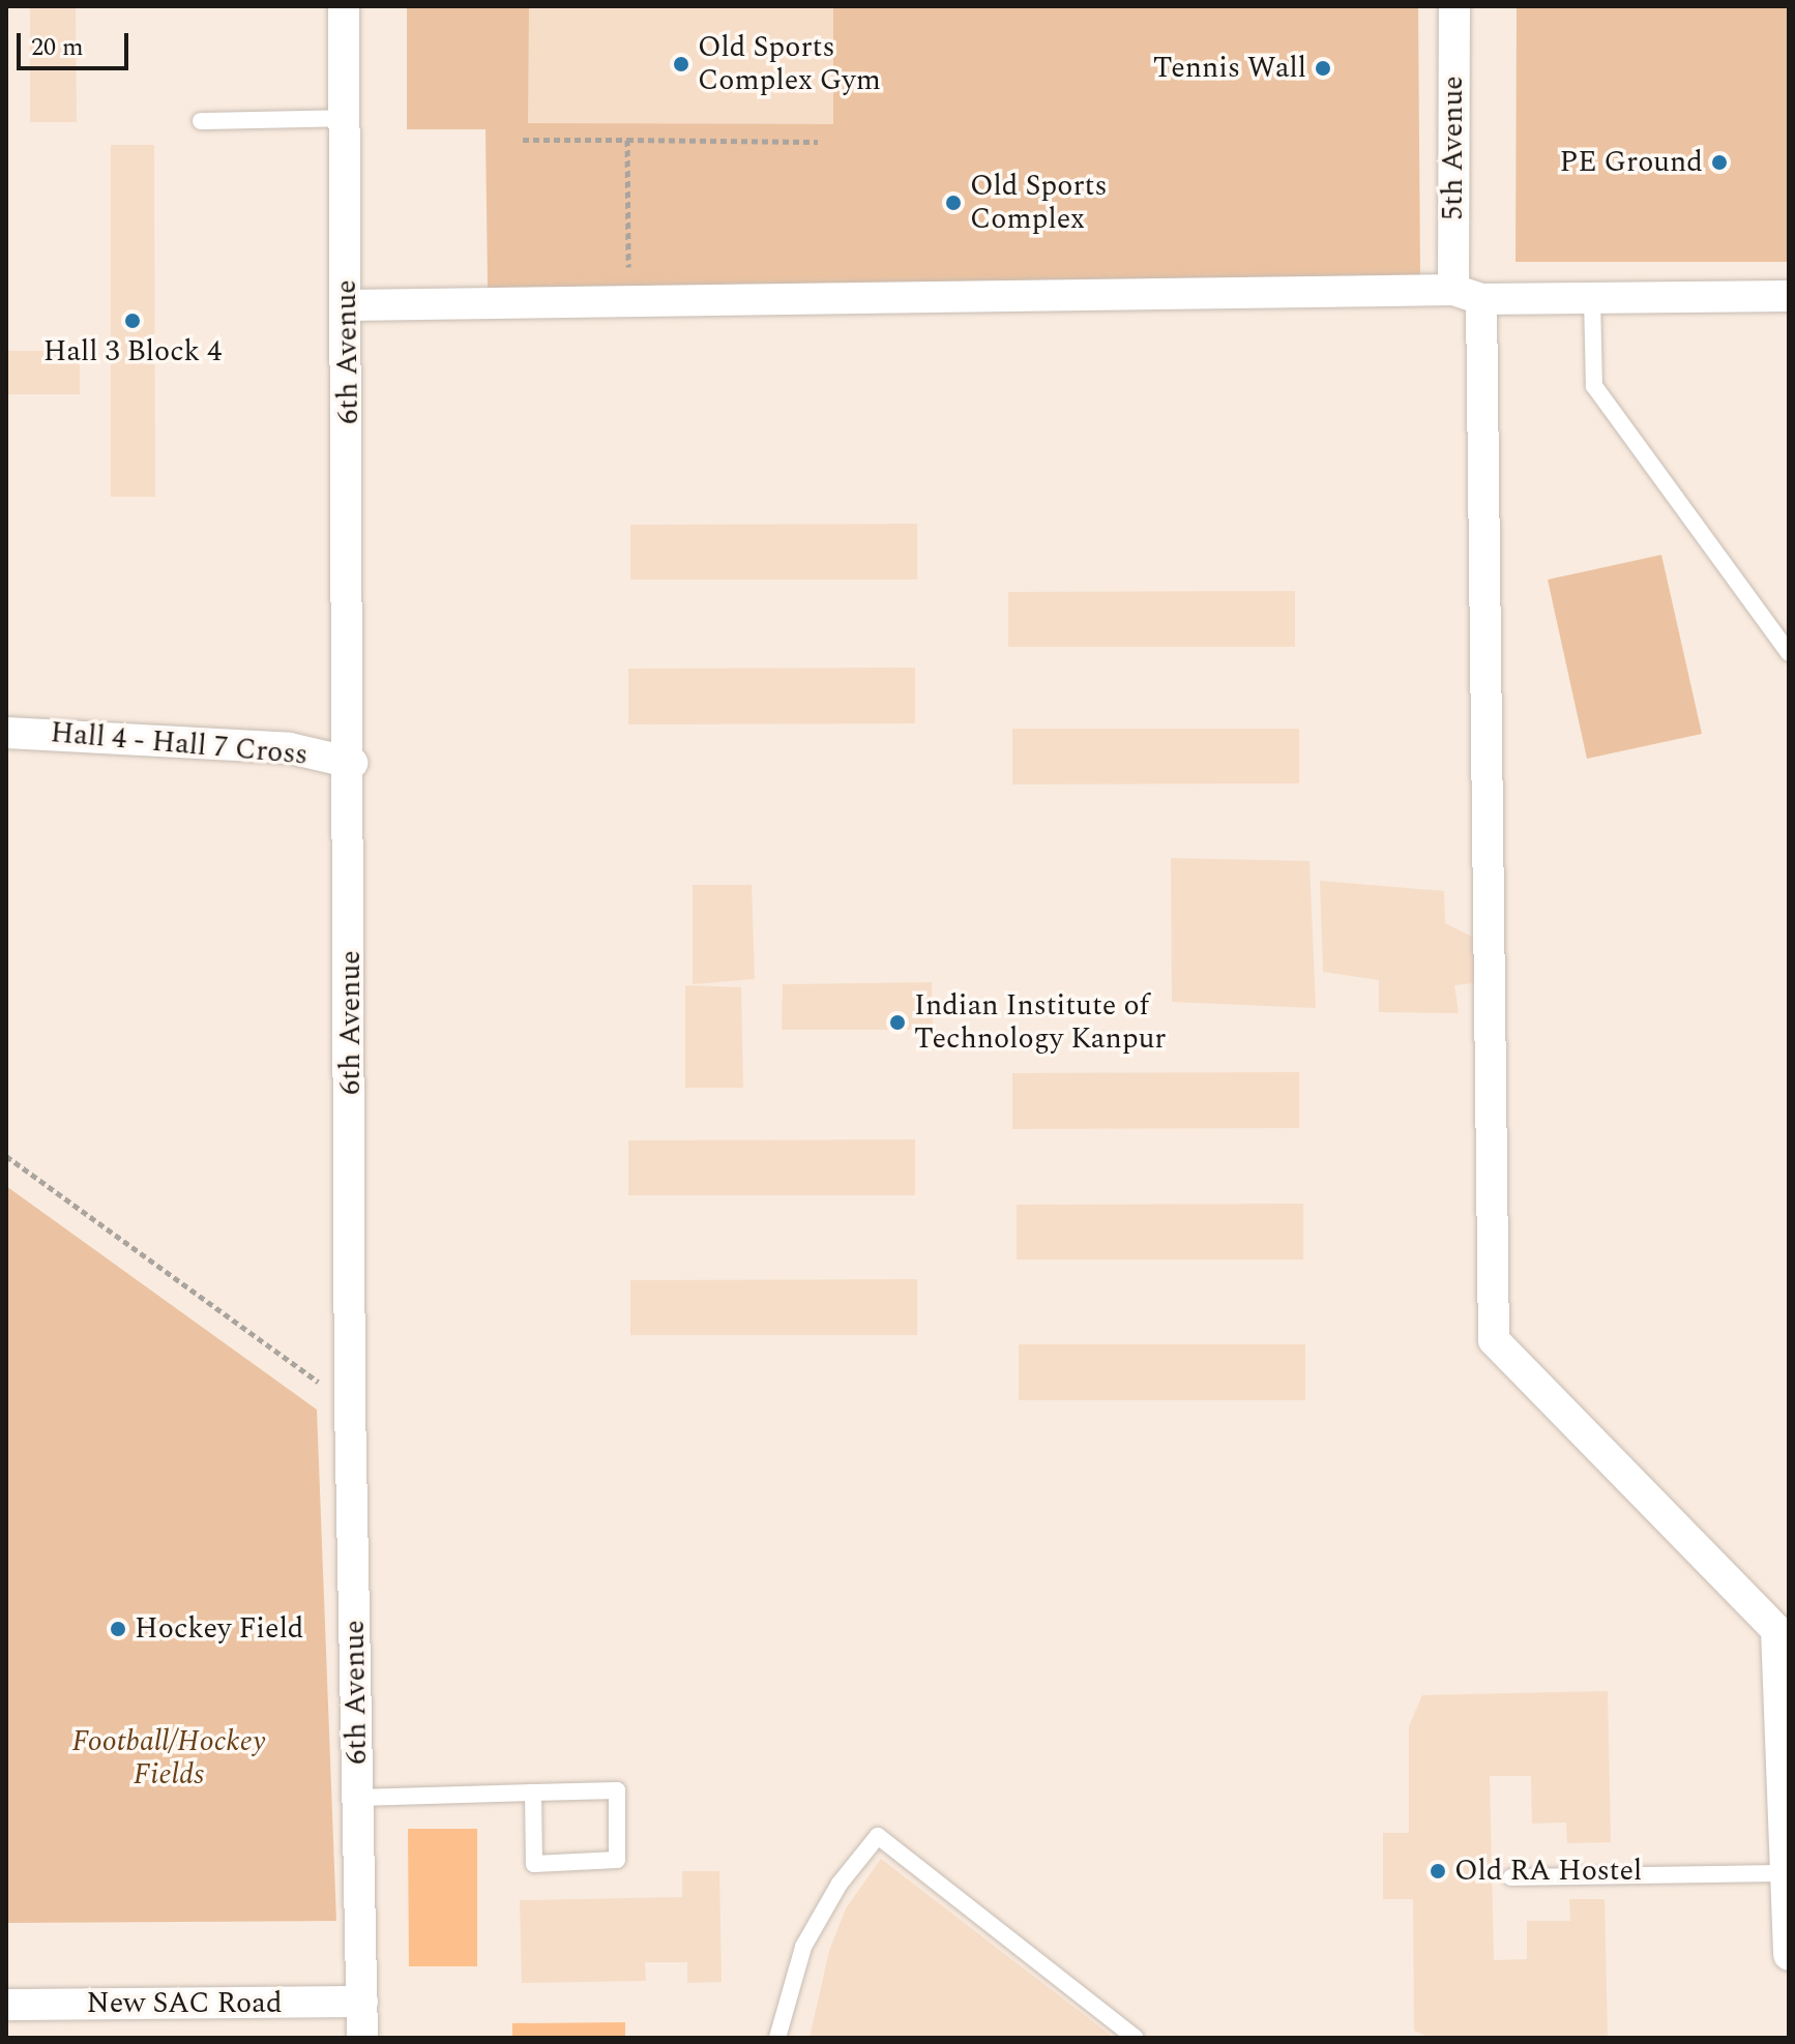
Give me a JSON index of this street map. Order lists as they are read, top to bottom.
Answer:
{
  "streets": {
    "street": [
      "5th Avenue",
      "6th Avenue",
      "Hall 4 - Hall 7 Cross",
      "New SAC Road"
    ]
  },
  "crossings": [
    ["6th Avenue", "Hall 4 - Hall 7 Cross"],
    ["6th Avenue", "New SAC Road"]
  ],
  "parks": ["Football/Hockey Fields"],
  "places": [
    "Old Sports Complex Gym",
    "Tennis Wall",
    "PE Ground",
    "Old Sports Complex",
    "Hall 3 Block 4",
    "Indian Institute of Technology Kanpur",
    "Hockey Field",
    "Old RA Hostel"
  ],
  "scale_bar": "20 m"
}
